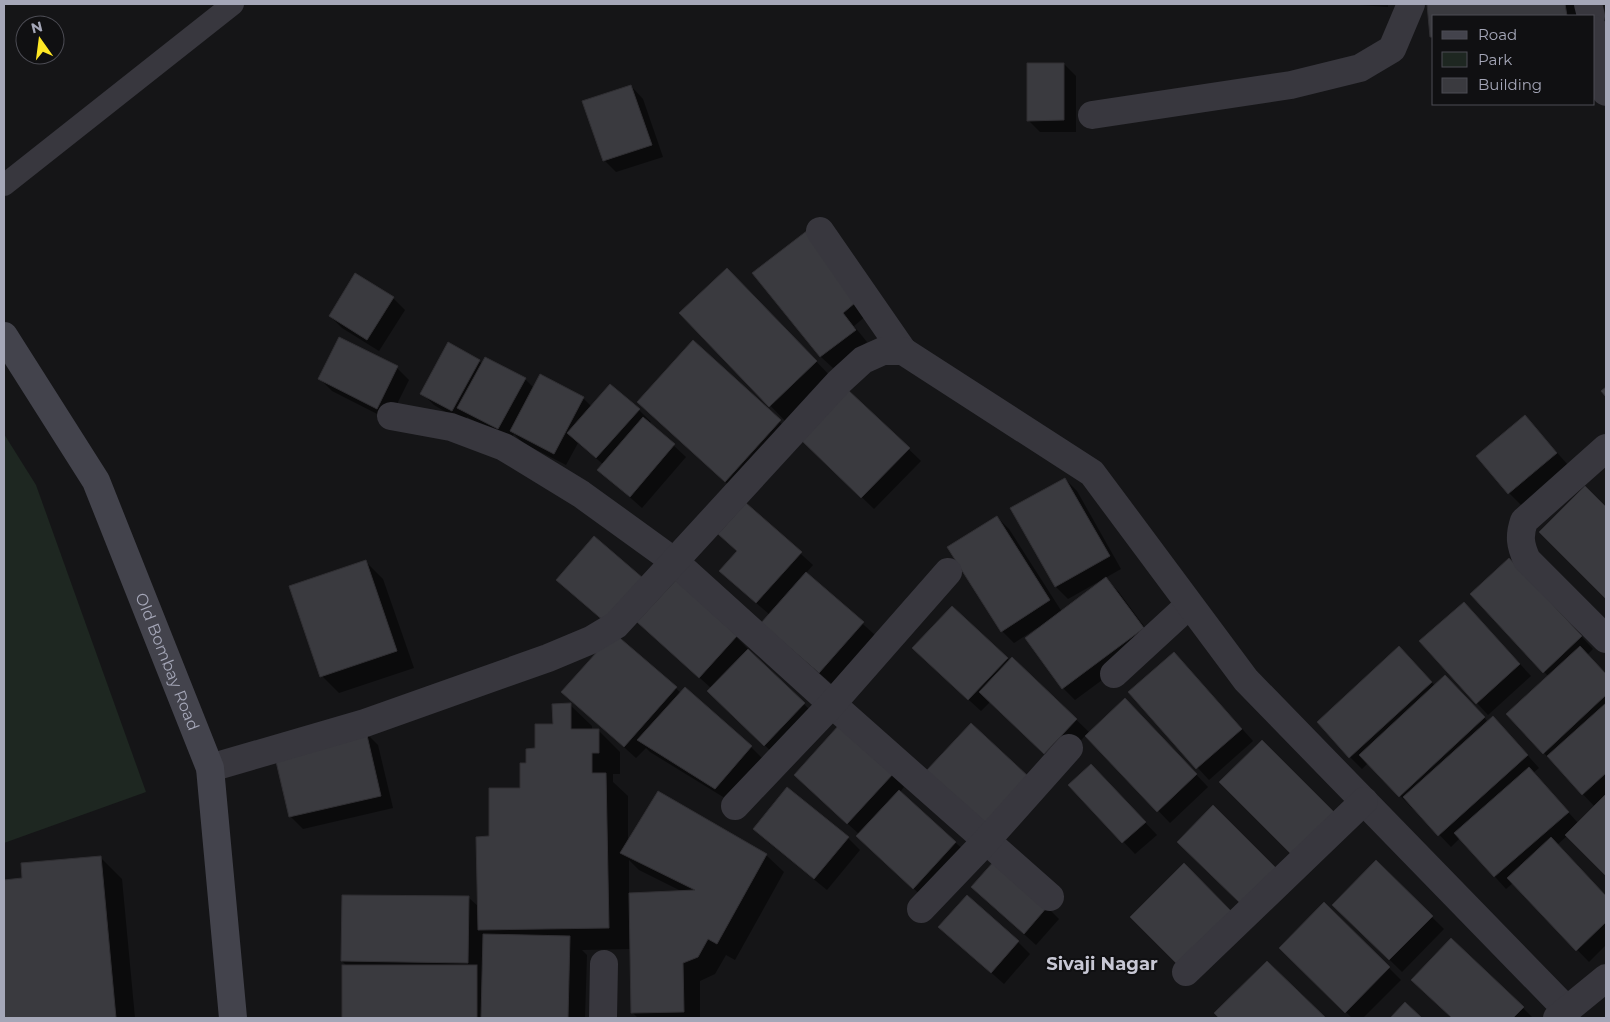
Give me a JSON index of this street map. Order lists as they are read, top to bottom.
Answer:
{
  "streets": {
    "main road": ["Old Bombay Road"]
  },
  "districts": ["Sivaji Nagar"],
  "legend": ["Road", "Park", "Building"],
  "north": "top"
}
